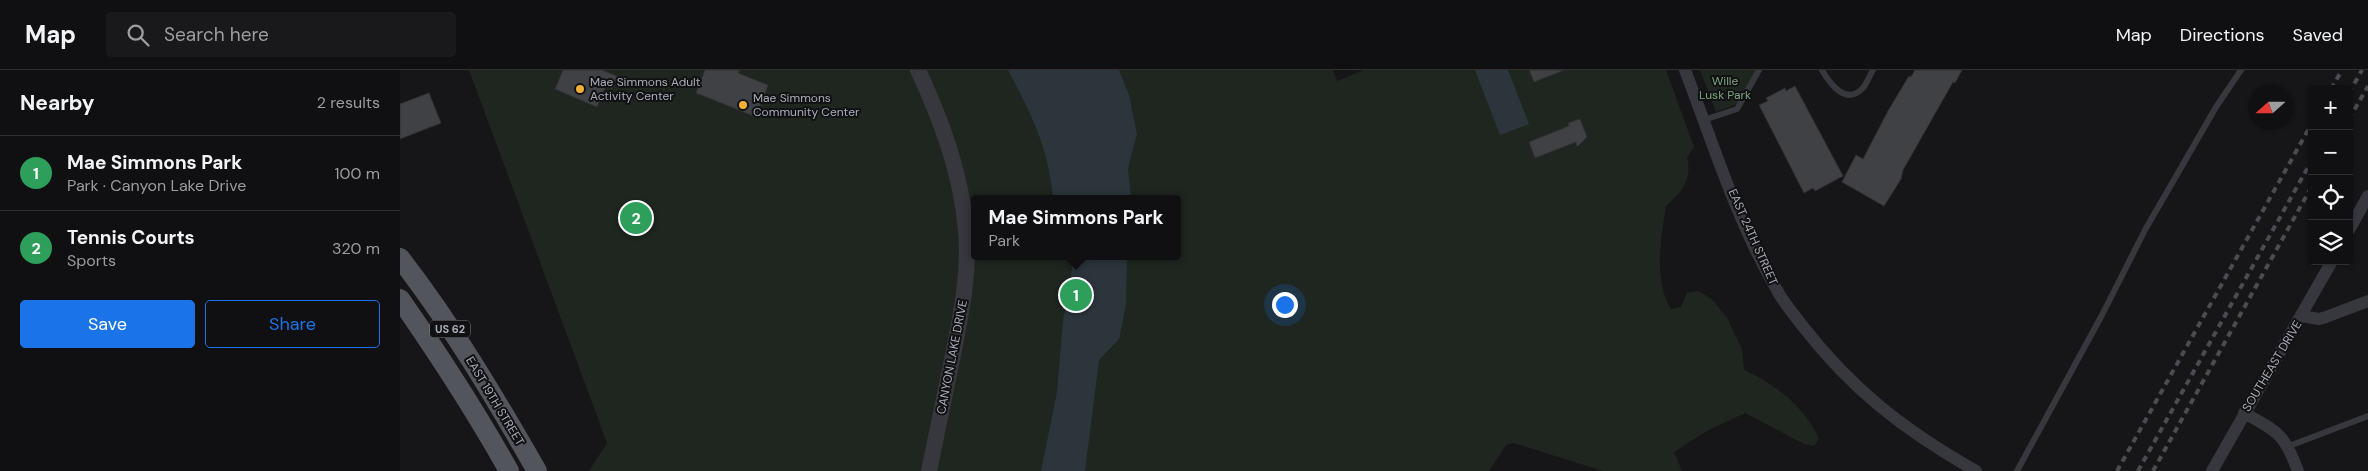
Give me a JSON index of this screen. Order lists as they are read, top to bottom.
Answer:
{
  "streets": {
    "main road": ["US 62", "EAST 19TH STREET"],
    "street": ["EAST 24TH STREET", "CANYON LAKE DRIVE", "SOUTHEAST DRIVE"]
  },
  "parks": ["Wille Lusk Park"],
  "places": ["Mae Simmons Adult Activity Center", "Mae Simmons Community Center"],
  "north": "left",
  "page": {
    "header": "Map",
    "search": "Search here",
    "nav": ["Map", "Directions", "Saved"],
    "heading": ["Nearby", "2 results"],
    "map_buttons": ["+", "−"],
    "list": [
      {
        "mark": "1",
        "name": "Mae Simmons Park",
        "note": "Park · Canyon Lake Drive",
        "value": "100 m"
      },
      {
        "mark": "2",
        "name": "Tennis Courts",
        "note": "Sports",
        "value": "320 m"
      }
    ],
    "popup": ["Mae Simmons Park", "Park"],
    "pins": ["2", "1"],
    "buttons": ["Save", "Share"]
  }
}
